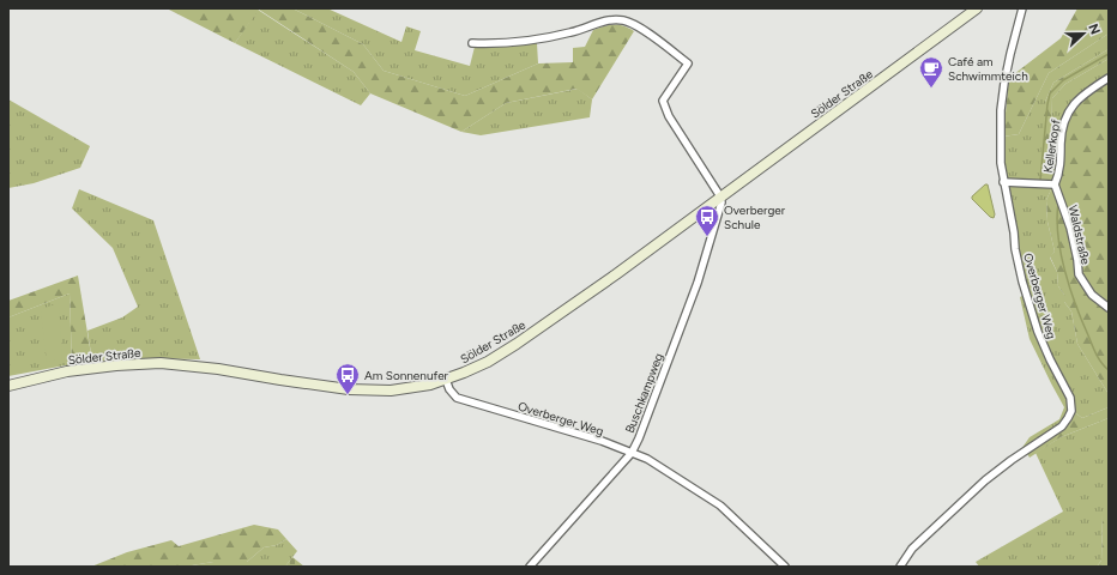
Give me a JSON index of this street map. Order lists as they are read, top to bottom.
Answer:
{
  "streets": {
    "main road": ["Sölder Straße"],
    "street": [
      "Kellerkopf",
      "Waldstraße",
      "Overberger Weg",
      "Buschkampweg"
    ]
  },
  "crossings": [
    ["Sölder Straße", "Overberger Weg"],
    ["Sölder Straße", "Buschkampweg"],
    ["Kellerkopf", "Waldstraße"],
    ["Kellerkopf", "Overberger Weg"],
    ["Overberger Weg", "Buschkampweg"]
  ],
  "places": {
    "cafe": ["Café am Schwimmteich"],
    "bus stop": ["Overberger Schule", "Am Sonnenufer"]
  },
  "north": "right"
}
